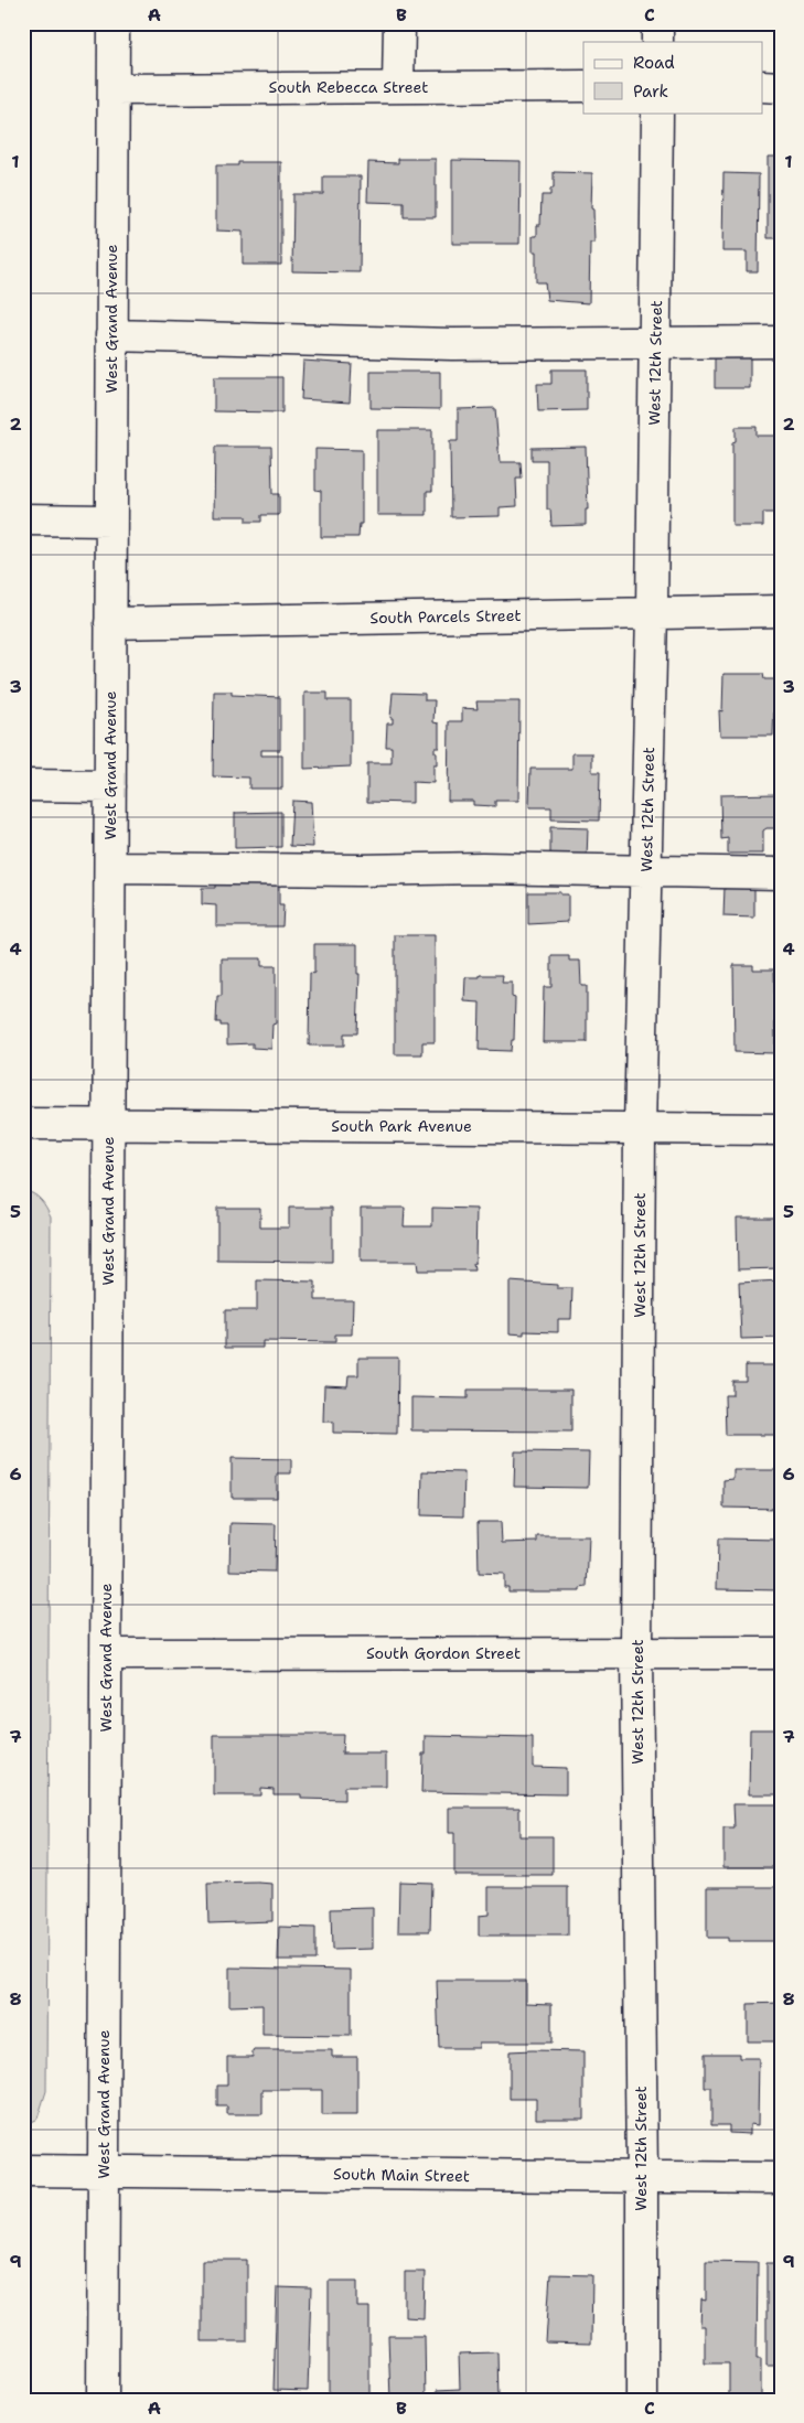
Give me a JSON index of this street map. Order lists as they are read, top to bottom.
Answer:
{
  "streets": {
    "street": [
      "South Rebecca Street",
      "West Grand Avenue",
      "West 12th Street",
      "South Parcels Street",
      "South Park Avenue",
      "South Gordon Street",
      "South Main Street"
    ]
  },
  "crossings": [
    ["South Rebecca Street", "West Grand Avenue"],
    ["West Grand Avenue", "South Parcels Street"],
    ["West Grand Avenue", "South Park Avenue"],
    ["West Grand Avenue", "South Gordon Street"],
    ["West Grand Avenue", "South Main Street"],
    ["West 12th Street", "South Parcels Street"],
    ["West 12th Street", "South Park Avenue"],
    ["West 12th Street", "South Gordon Street"],
    ["West 12th Street", "South Main Street"]
  ],
  "legend": ["Road", "Park"],
  "grid": {
    "columns": ["A", "B", "C"],
    "rows": [
      "1",
      "2",
      "3",
      "4",
      "5",
      "6",
      "7",
      "8",
      "9"
    ]
  }
}
